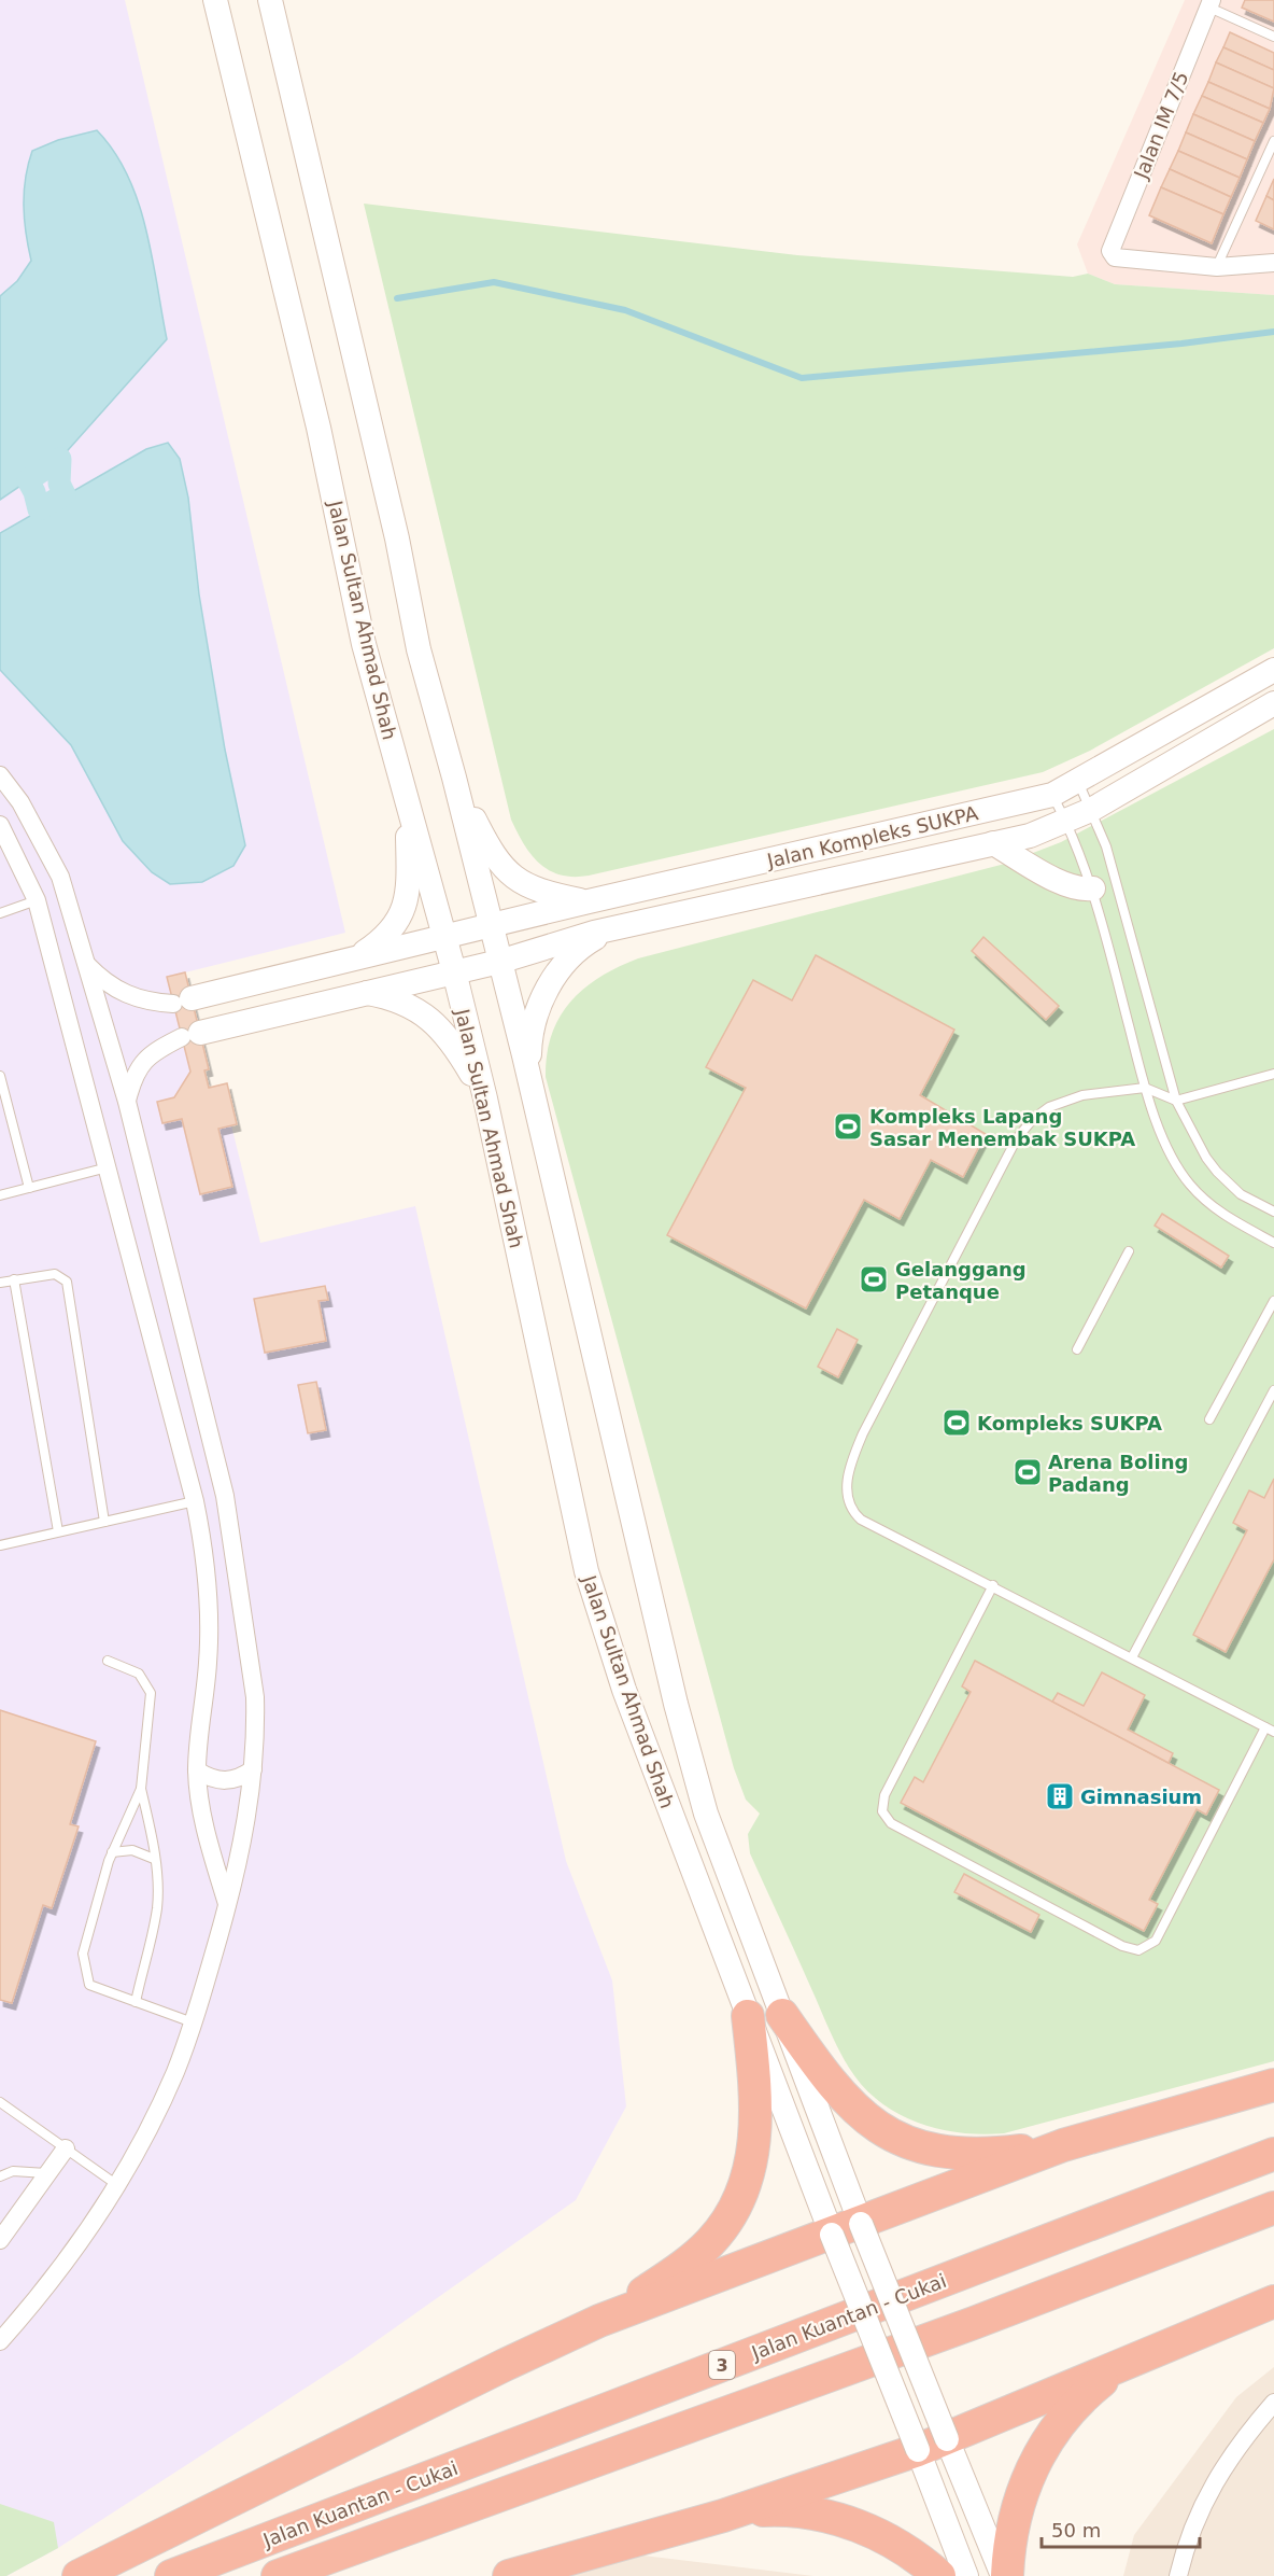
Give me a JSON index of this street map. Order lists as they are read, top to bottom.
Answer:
{
  "streets": {
    "highway": ["Jalan Kuantan - Cukai", "3"],
    "main road": ["Jalan Sultan Ahmad Shah", "Jalan Kompleks SUKPA"],
    "street": ["Jalan IM 7/5"]
  },
  "crossings": [
    ["Jalan Sultan Ahmad Shah", "Jalan Kompleks SUKPA"]
  ],
  "places": {
    "sports": [
      "Kompleks Lapang Sasar Menembak SUKPA",
      "Gelanggang Petanque",
      "Kompleks SUKPA",
      "Arena Boling Padang"
    ],
    "building": ["Gimnasium"]
  },
  "scale_bar": "50 m"
}
